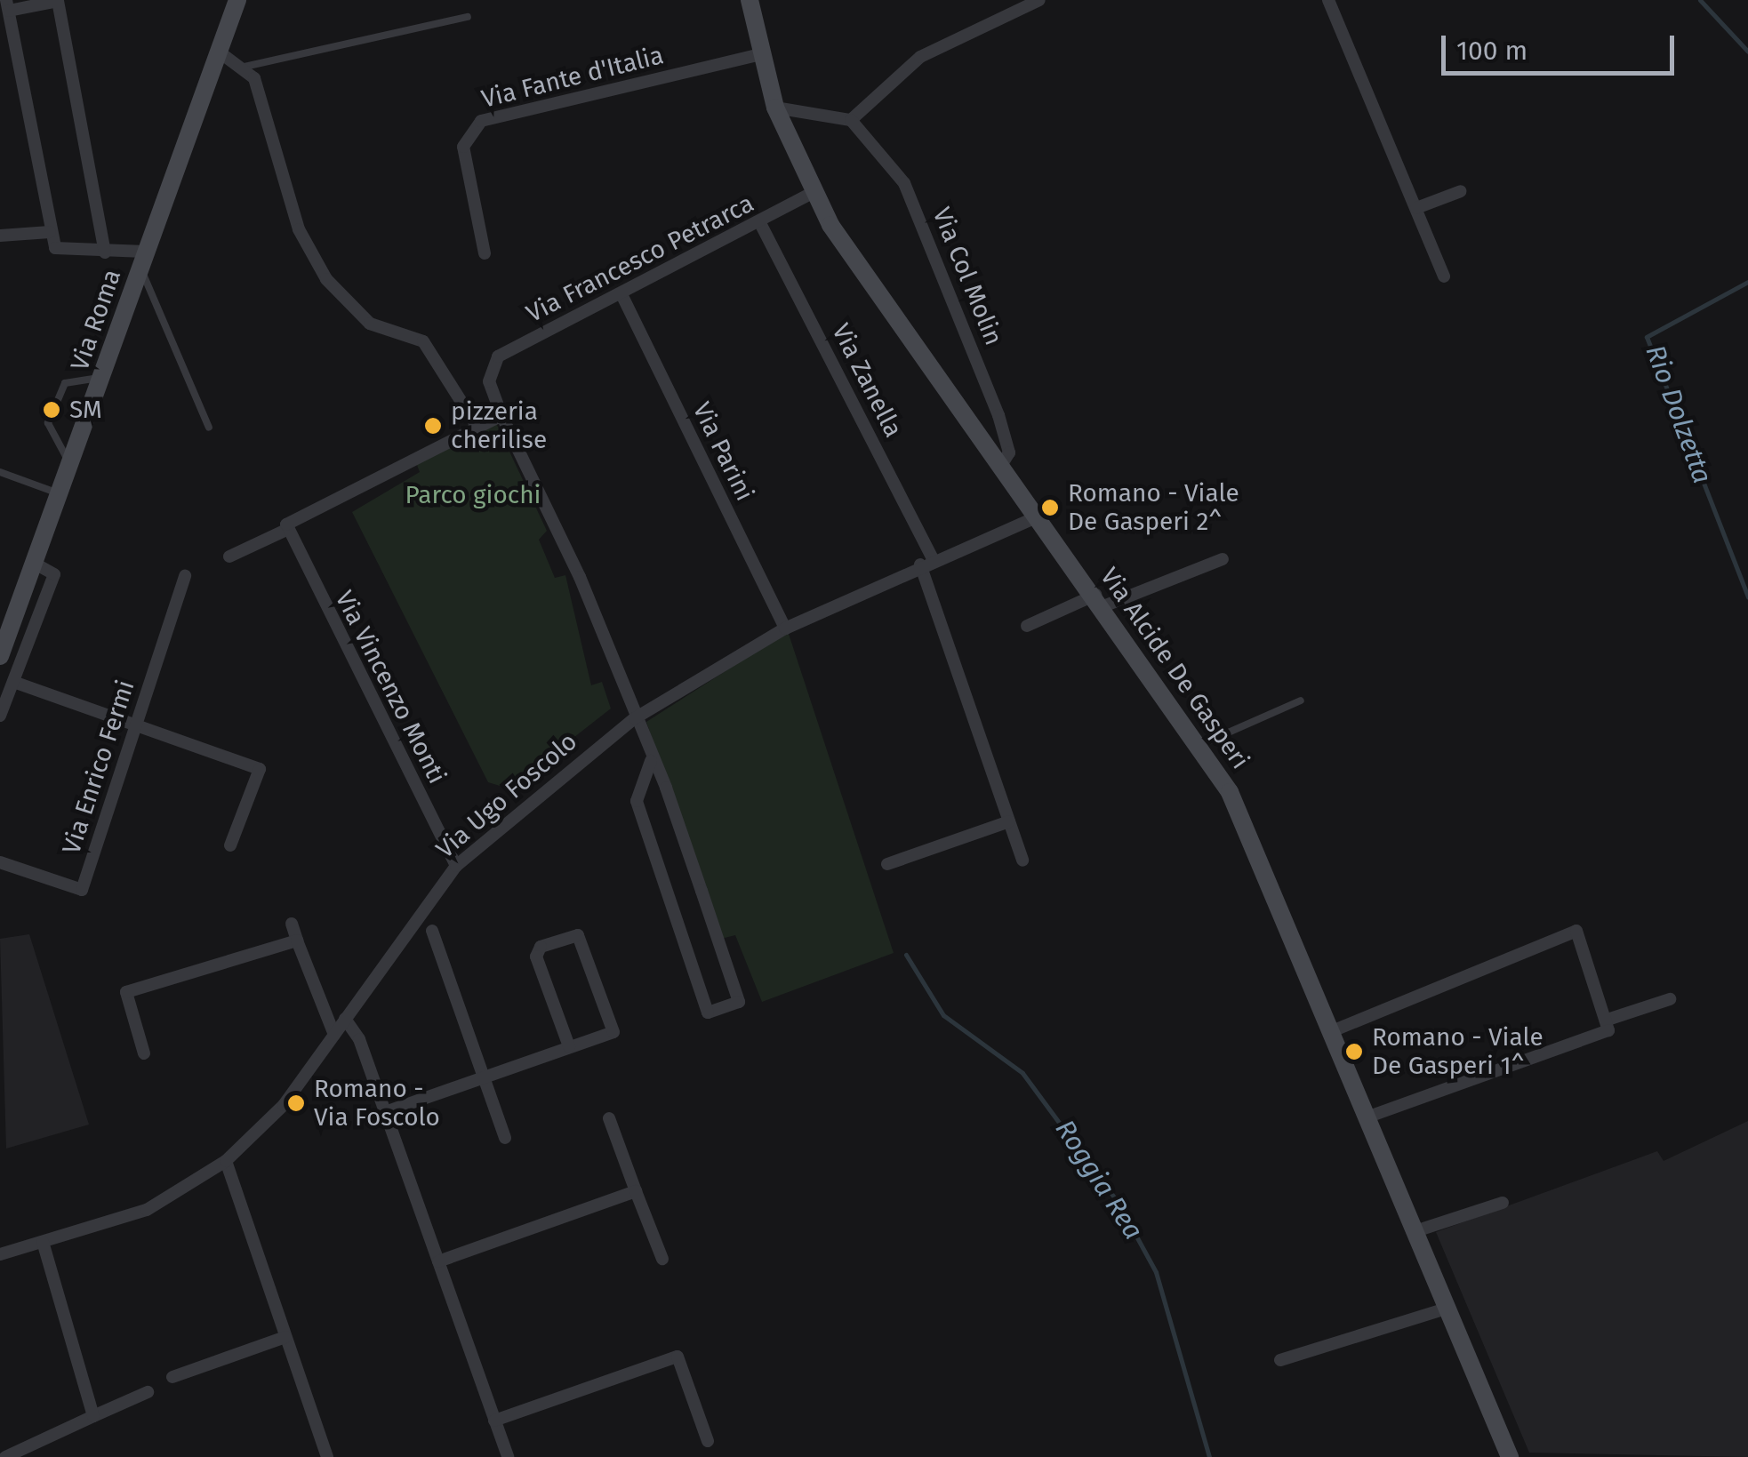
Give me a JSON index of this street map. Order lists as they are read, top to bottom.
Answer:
{
  "streets": {
    "main road": ["Via Roma", "Via Alcide De Gasperi"],
    "street": [
      "Via Fante d'Italia",
      "Via Francesco Petrarca",
      "Via Col Molin",
      "Via Zanella",
      "Via Parini",
      "Via Vincenzo Monti",
      "Via Enrico Fermi",
      "Via Ugo Foscolo"
    ]
  },
  "crossings": [
    ["Via Fante d'Italia", "Via Alcide De Gasperi"],
    ["Via Francesco Petrarca", "Via Zanella"],
    ["Via Francesco Petrarca", "Via Parini"],
    ["Via Francesco Petrarca", "Via Alcide De Gasperi"],
    ["Via Col Molin", "Via Alcide De Gasperi"],
    ["Via Zanella", "Via Ugo Foscolo"],
    ["Via Parini", "Via Ugo Foscolo"],
    ["Via Alcide De Gasperi", "Via Ugo Foscolo"],
    ["Via Vincenzo Monti", "Via Ugo Foscolo"]
  ],
  "water": ["Rio Dolzetta", "Roggia Rea"],
  "parks": ["Parco giochi"],
  "places": [
    "SM",
    "pizzeria cherilise",
    "Romano - Viale De Gasperi 2^",
    "Romano - Viale De Gasperi 1^",
    "Romano - Via Foscolo"
  ],
  "scale_bar": "100 m"
}
